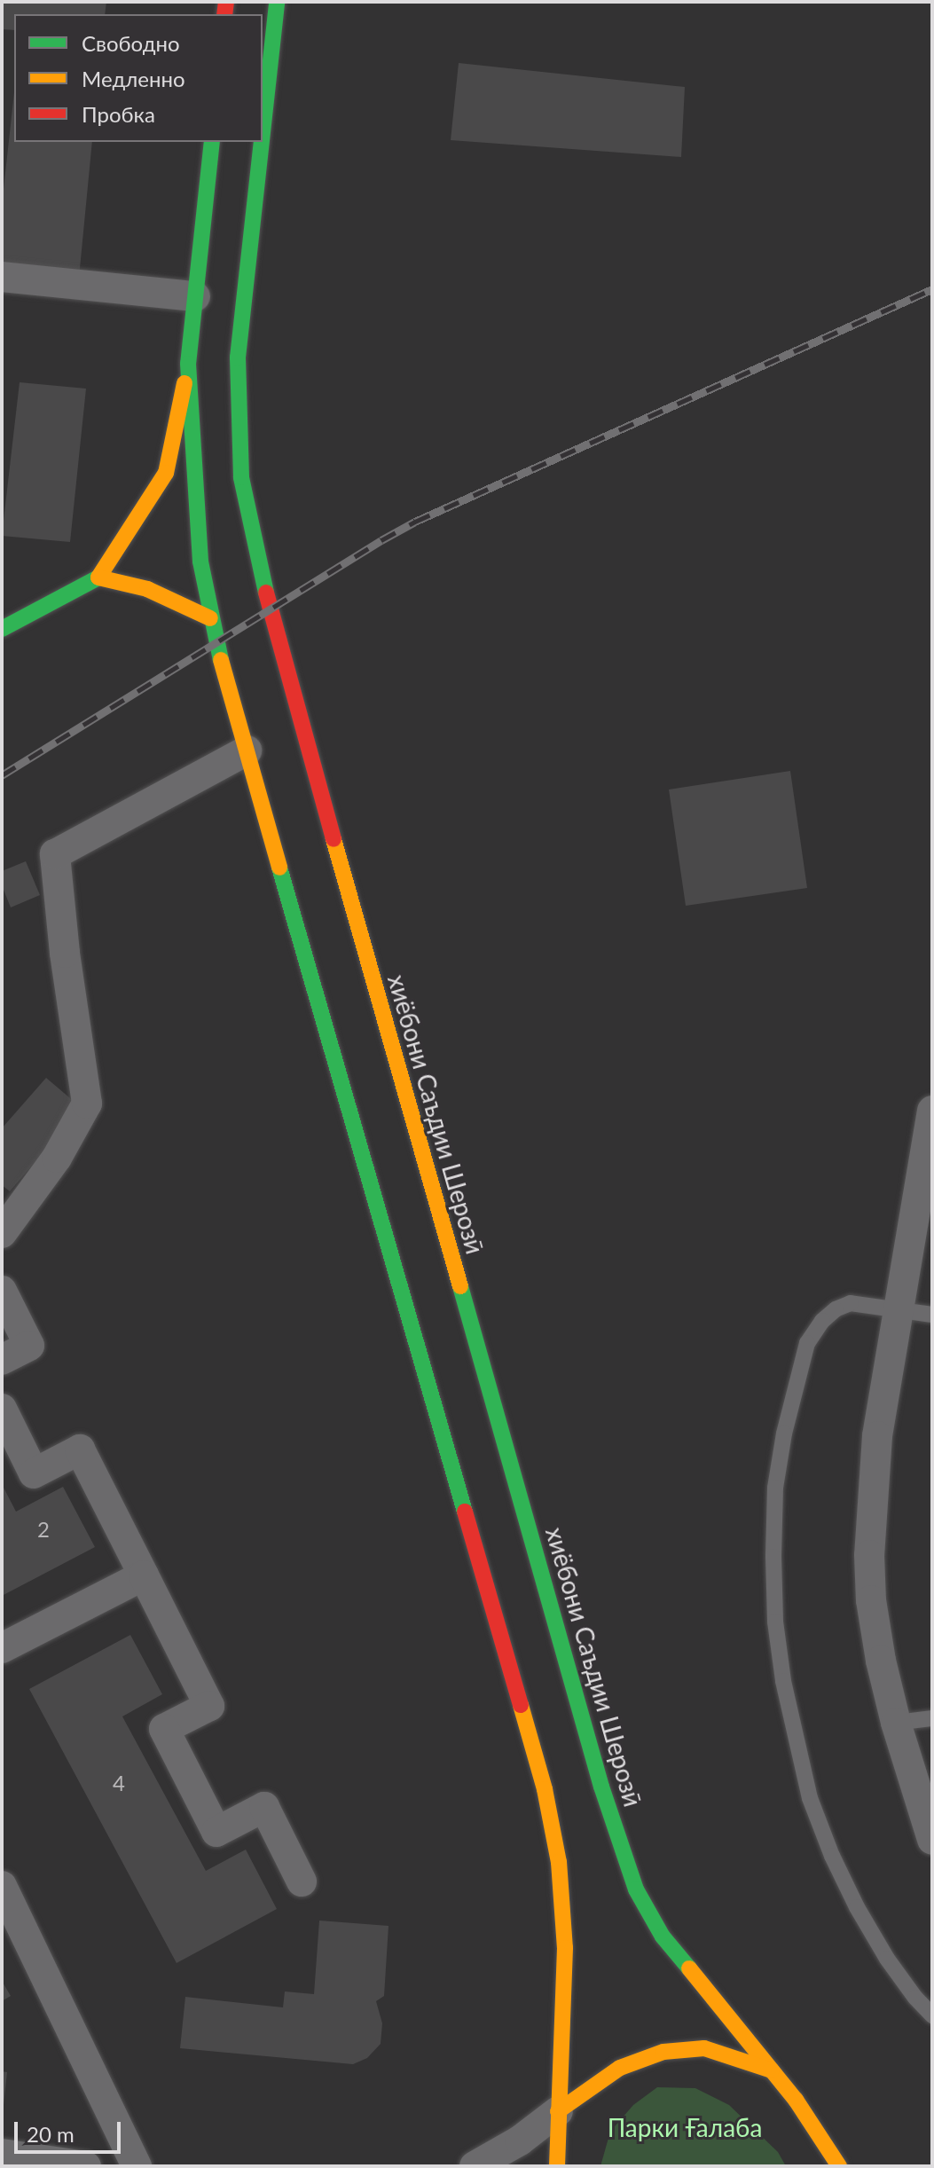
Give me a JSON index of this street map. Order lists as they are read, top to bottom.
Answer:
{
  "streets": {
    "main road": ["хиёбони Саъдии Шерозӣ"]
  },
  "parks": ["Парки Ғалаба"],
  "house_numbers": ["2", "4"],
  "legend": ["Свободно", "Медленно", "Пробка"],
  "scale_bar": "20 m"
}
